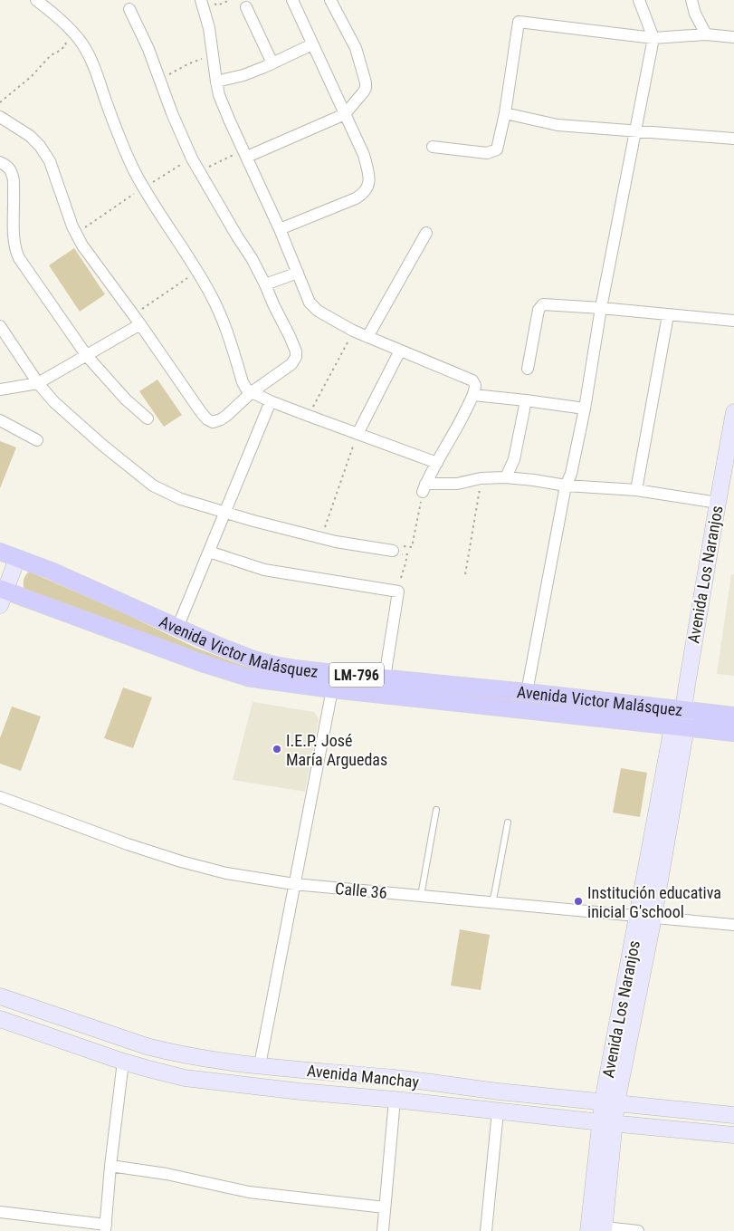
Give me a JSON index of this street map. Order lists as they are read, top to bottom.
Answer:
{
  "streets": {
    "main road": ["Avenida Victor Malásquez", "LM-796"],
    "street": ["Avenida Los Naranjos", "Calle 36", "Avenida Manchay"]
  },
  "crossings": [
    ["Avenida Los Naranjos", "Avenida Victor Malásquez"],
    ["Avenida Los Naranjos", "Calle 36"],
    ["Avenida Los Naranjos", "Avenida Manchay"]
  ],
  "places": ["I.E.P. José María Arguedas", "Institución educativa inicial G'school"]
}
